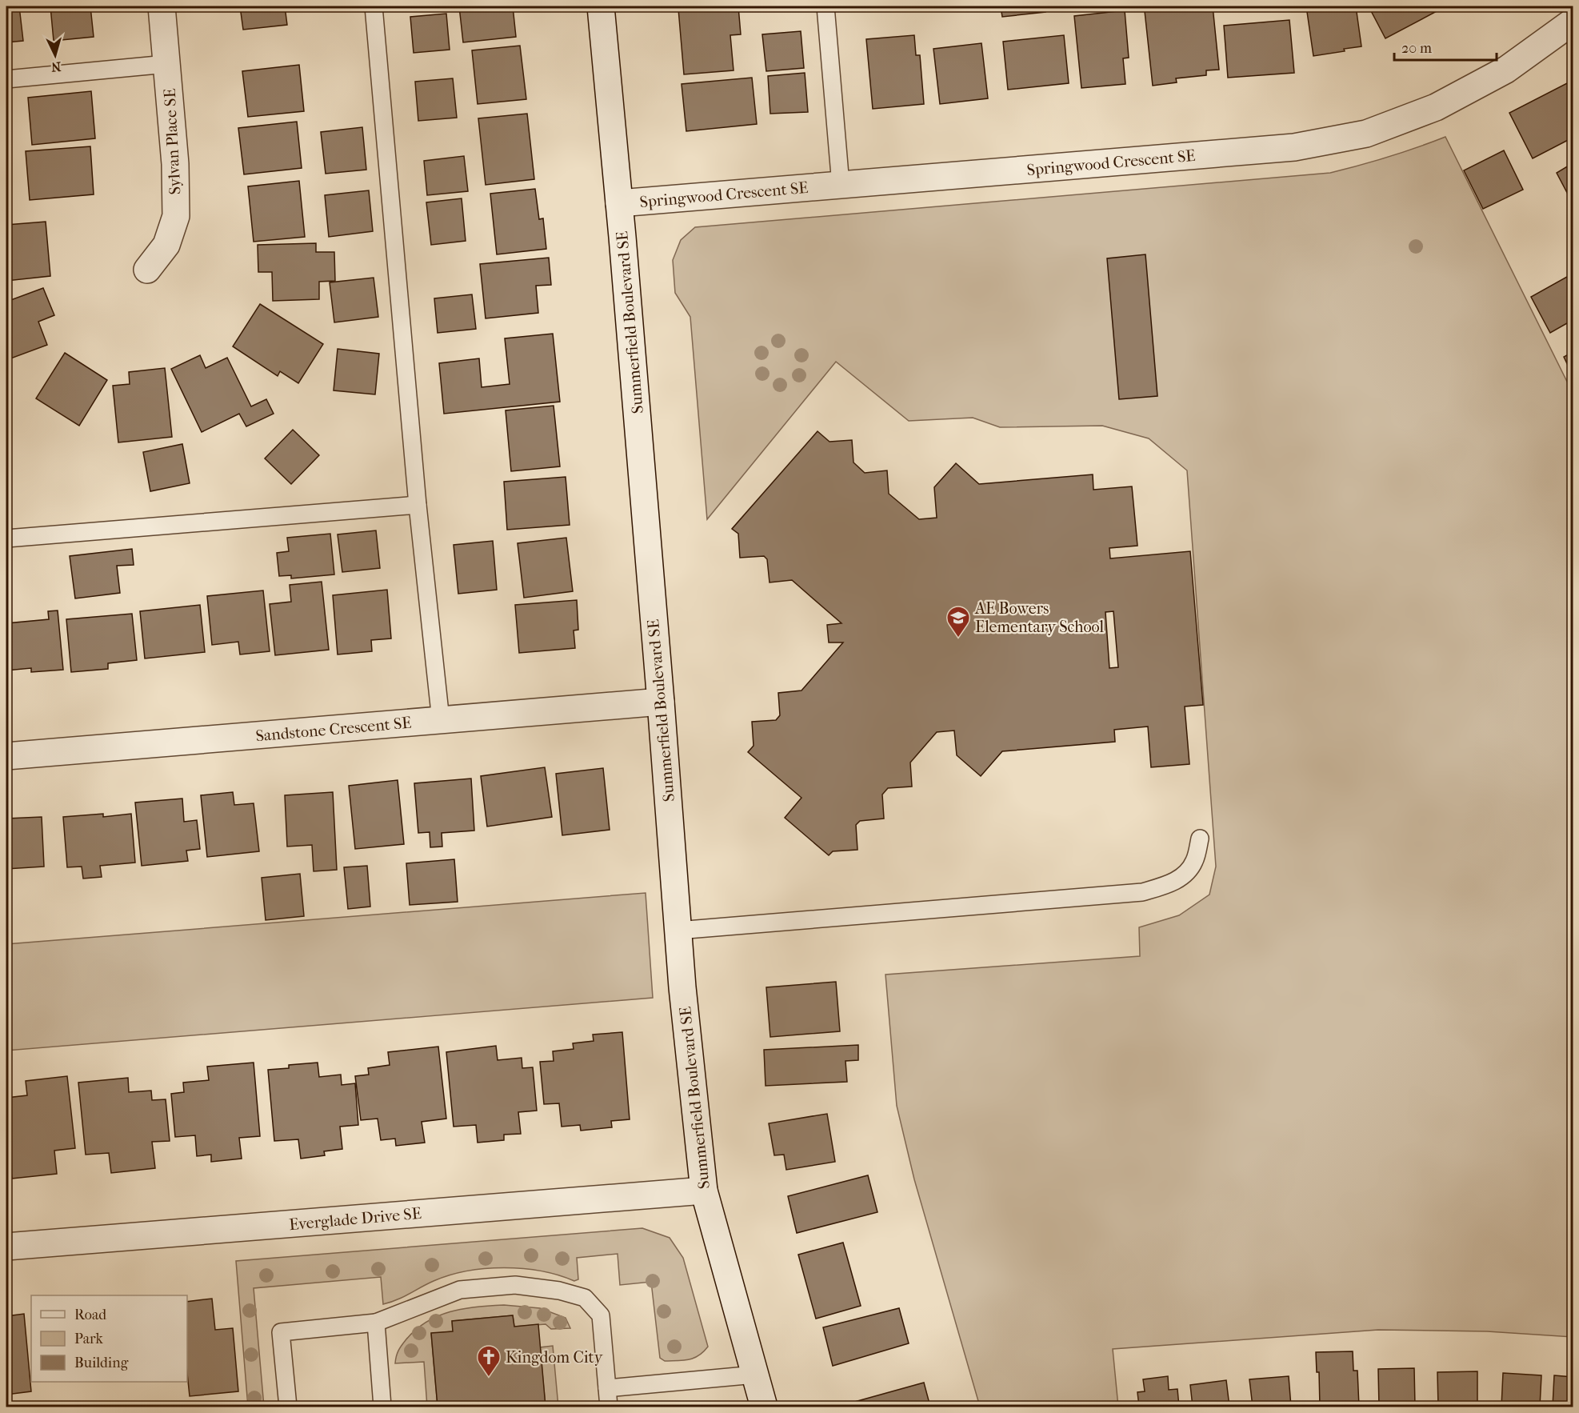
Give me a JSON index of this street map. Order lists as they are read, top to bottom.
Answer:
{
  "streets": {
    "street": [
      "Sylvan Place SE",
      "Springwood Crescent SE",
      "Summerfield Boulevard SE",
      "Sandstone Crescent SE",
      "Everglade Drive SE"
    ]
  },
  "crossings": [
    ["Springwood Crescent SE", "Summerfield Boulevard SE"],
    ["Summerfield Boulevard SE", "Sandstone Crescent SE"],
    ["Summerfield Boulevard SE", "Everglade Drive SE"]
  ],
  "places": {
    "school or university": ["AE Bowers Elementary School"],
    "church": ["Kingdom City"]
  },
  "legend": ["Road", "Park", "Building"],
  "scale_bar": "20 m",
  "north": "bottom"
}
